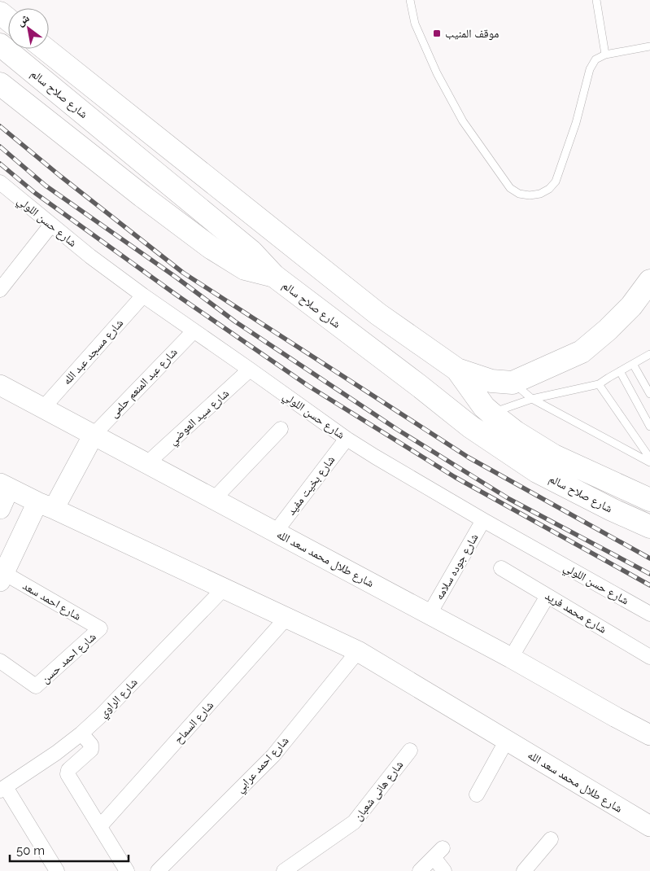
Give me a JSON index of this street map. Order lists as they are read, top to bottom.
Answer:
{
  "streets": {
    "highway": ["شارع صلاح سالم"],
    "main road": ["شارع طلال محمد سعد الله"],
    "street": [
      "شارع حسن اللولي",
      "شارع مسجد عبد الله",
      "شارع عبد المنعم حلمى",
      "شارع سيد العوضي",
      "شارع بخيت مفيد",
      "شارع جوده سلامه",
      "شارع احمد سعد",
      "شارع محمد فريد",
      "شارع احمد حسن",
      "شارع الراوي",
      "شارع السماح",
      "شارع احمد عرابي",
      "شارع هانى شعبان"
    ]
  },
  "crossings": [
    ["شارع حسن اللولي", "شارع مسجد عبد الله"],
    ["شارع حسن اللولي", "شارع عبد المنعم حلمى"],
    ["شارع حسن اللولي", "شارع سيد العوضي"],
    ["شارع حسن اللولي", "شارع بخيت مفيد"],
    ["شارع حسن اللولي", "شارع جوده سلامه"],
    ["شارع مسجد عبد الله", "شارع طلال محمد سعد الله"],
    ["شارع عبد المنعم حلمى", "شارع طلال محمد سعد الله"],
    ["شارع سيد العوضي", "شارع طلال محمد سعد الله"],
    ["شارع بخيت مفيد", "شارع طلال محمد سعد الله"],
    ["شارع طلال محمد سعد الله", "شارع جوده سلامه"],
    ["شارع طلال محمد سعد الله", "شارع الراوي"],
    ["شارع طلال محمد سعد الله", "شارع السماح"],
    ["شارع طلال محمد سعد الله", "شارع احمد عرابي"],
    ["شارع احمد سعد", "شارع احمد حسن"]
  ],
  "places": {
    "transit": ["موقف المنيب"]
  },
  "scale_bar": "50 m",
  "north": "top left"
}
